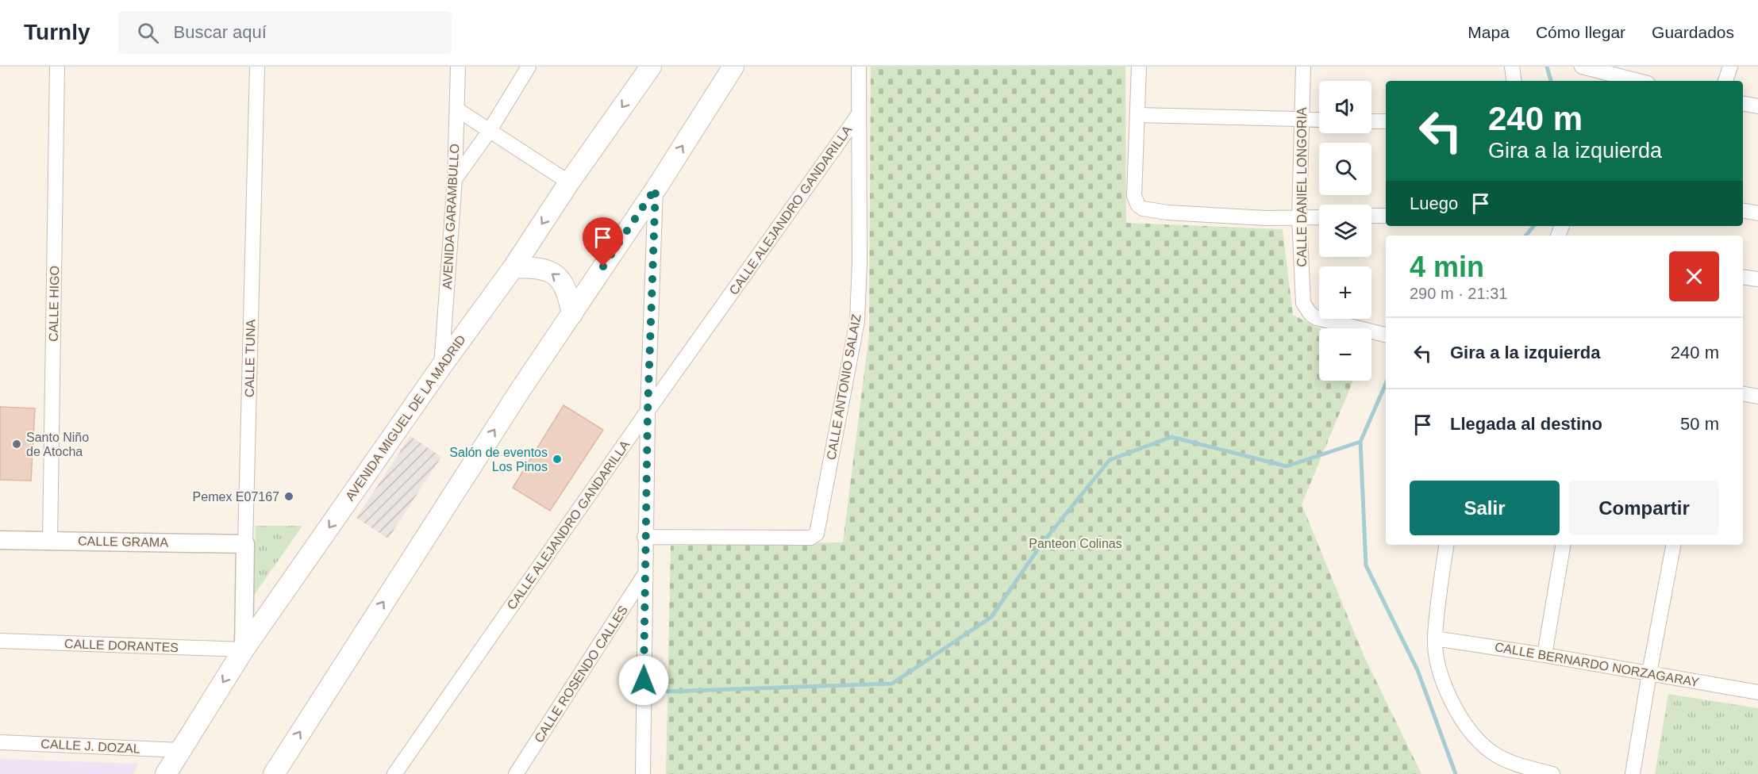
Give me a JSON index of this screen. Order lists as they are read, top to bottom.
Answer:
{
  "streets": {
    "main road": ["AVENIDA MIGUEL DE LA MADRID"],
    "street": [
      "CALLE DANIEL LONGORIA",
      "CALLE ALEJANDRO GANDARILLA",
      "AVENIDA GARAMBULLO",
      "CALLE HIGO",
      "CALLE TUNA",
      "CALLE ANTONIO SALAIZ",
      "CALLE GRAMA",
      "CALLE DORANTES",
      "CALLE BERNARDO NORZAGARAY",
      "CALLE ROSENDO CALLES",
      "CALLE J. DOZAL"
    ]
  },
  "crossings": [
    ["CALLE ALEJANDRO GANDARILLA", "CALLE ANTONIO SALAIZ"],
    ["AVENIDA GARAMBULLO", "AVENIDA MIGUEL DE LA MADRID"],
    ["CALLE HIGO", "CALLE GRAMA"],
    ["CALLE TUNA", "AVENIDA MIGUEL DE LA MADRID"],
    ["CALLE TUNA", "CALLE GRAMA"],
    ["CALLE TUNA", "CALLE DORANTES"],
    ["AVENIDA MIGUEL DE LA MADRID", "CALLE DORANTES"],
    ["AVENIDA MIGUEL DE LA MADRID", "CALLE J. DOZAL"]
  ],
  "parks": ["Panteon Colinas"],
  "places": ["Santo Niño de Atocha", "Salón de eventos Los Pinos", "Pemex E07167"],
  "page": {
    "header": "Turnly",
    "search": "Buscar aquí",
    "nav": ["Mapa", "Cómo llegar", "Guardados"],
    "map_buttons": ["+", "−"],
    "turn": ["240 m", "Gira a la izquierda"],
    "then": "Luego",
    "heading": ["4 min", "290 m · 21:31"],
    "list": [
      {
        "name": "Gira a la izquierda",
        "value": "240 m"
      },
      {
        "name": "Llegada al destino",
        "value": "50 m"
      }
    ],
    "buttons": ["Salir", "Compartir"]
  }
}
